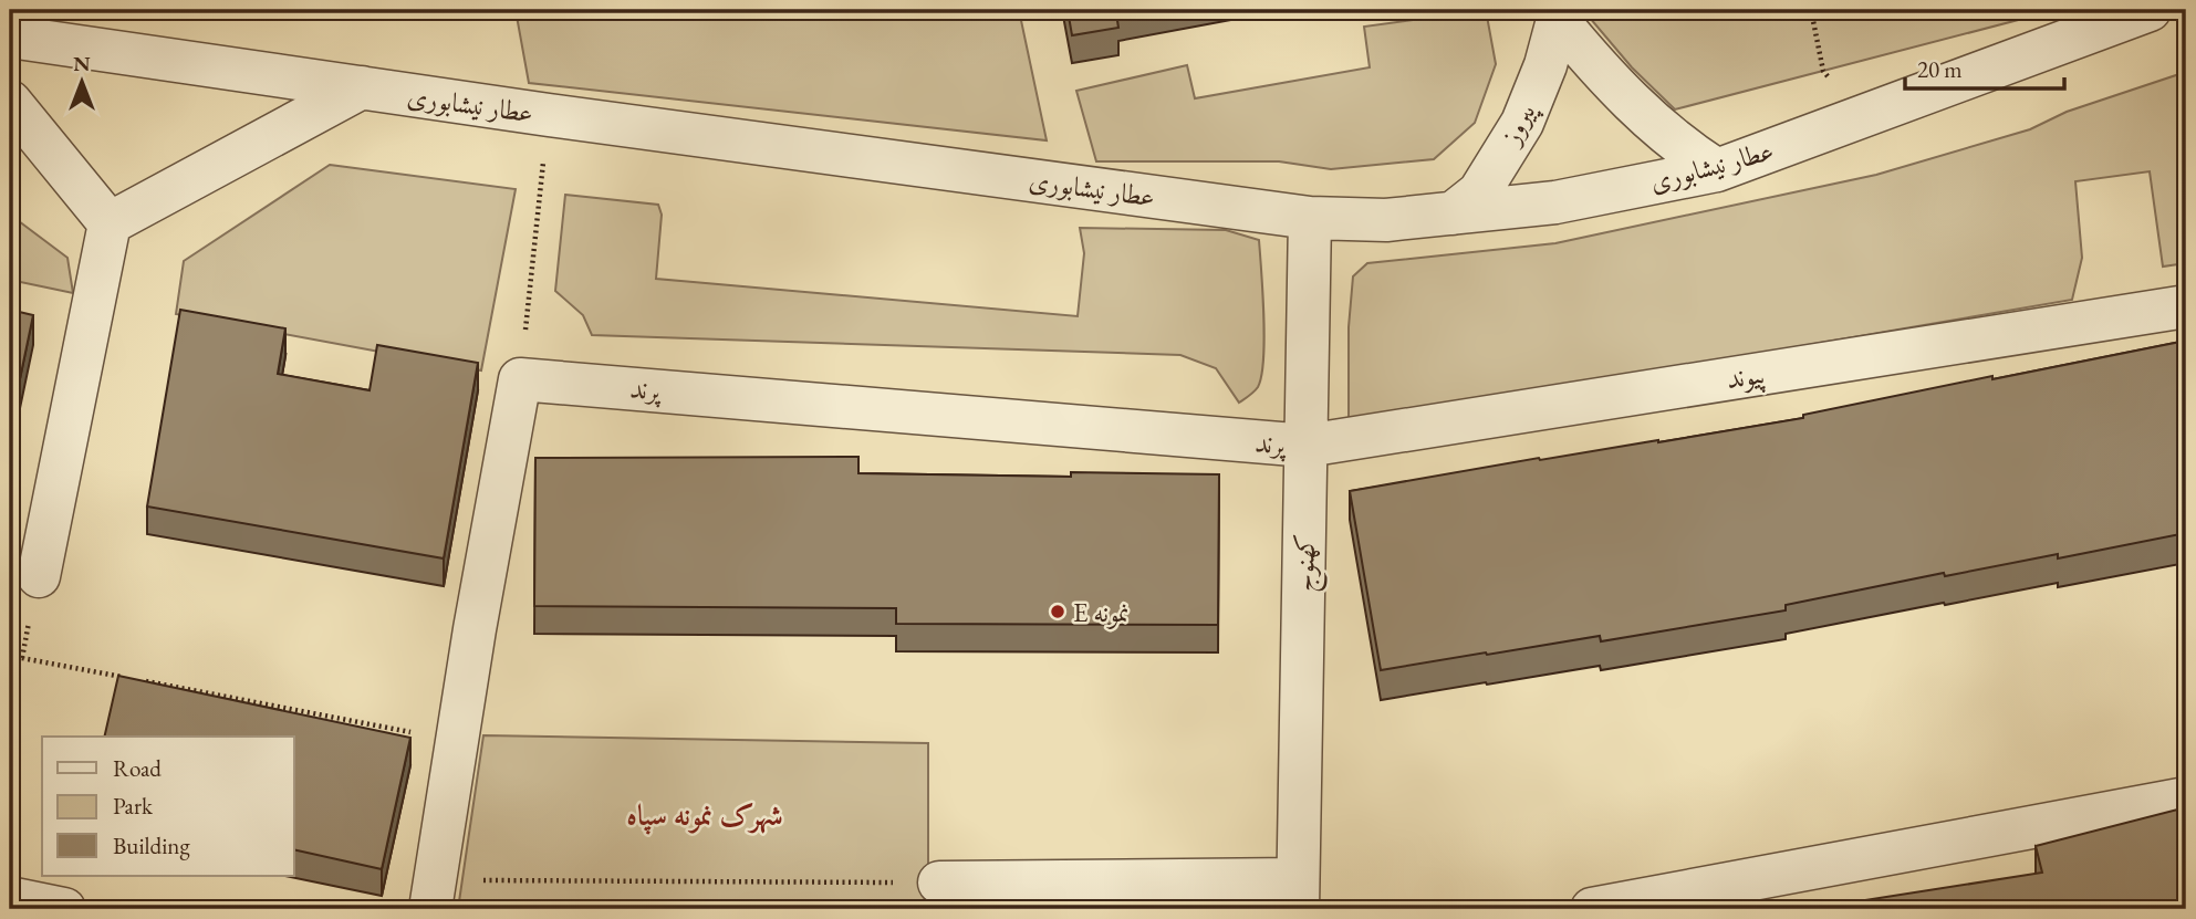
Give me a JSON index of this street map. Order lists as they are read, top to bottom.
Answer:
{
  "streets": {
    "street": [
      "عطار نیشابوری",
      "پیروز",
      "پیوند",
      "پرند",
      "كهنوج"
    ]
  },
  "crossings": [
    ["عطار نیشابوری", "پیروز"],
    ["عطار نیشابوری", "كهنوج"],
    ["پیوند", "پرند"],
    ["پیوند", "كهنوج"],
    ["پرند", "كهنوج"]
  ],
  "districts": ["شهرک نمونه سپاه"],
  "places": ["E نمونه"],
  "legend": ["Road", "Park", "Building"],
  "scale_bar": "20 m",
  "north": "top"
}
